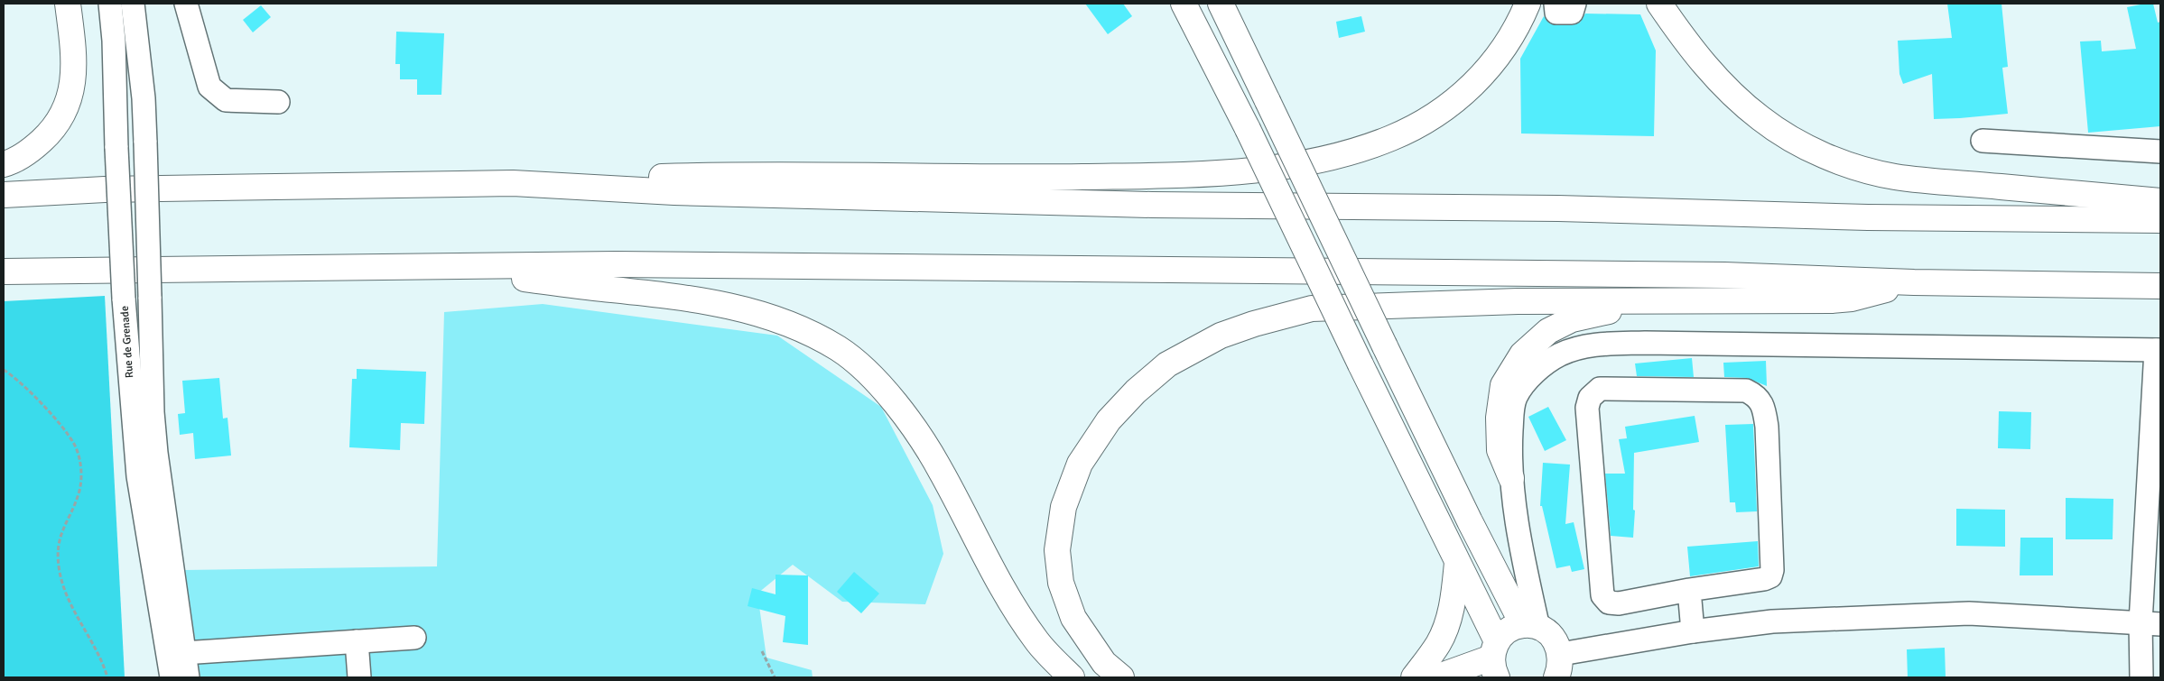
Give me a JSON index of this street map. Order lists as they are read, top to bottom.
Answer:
{
  "streets": {
    "street": ["Rue de Grenade"]
  }
}
